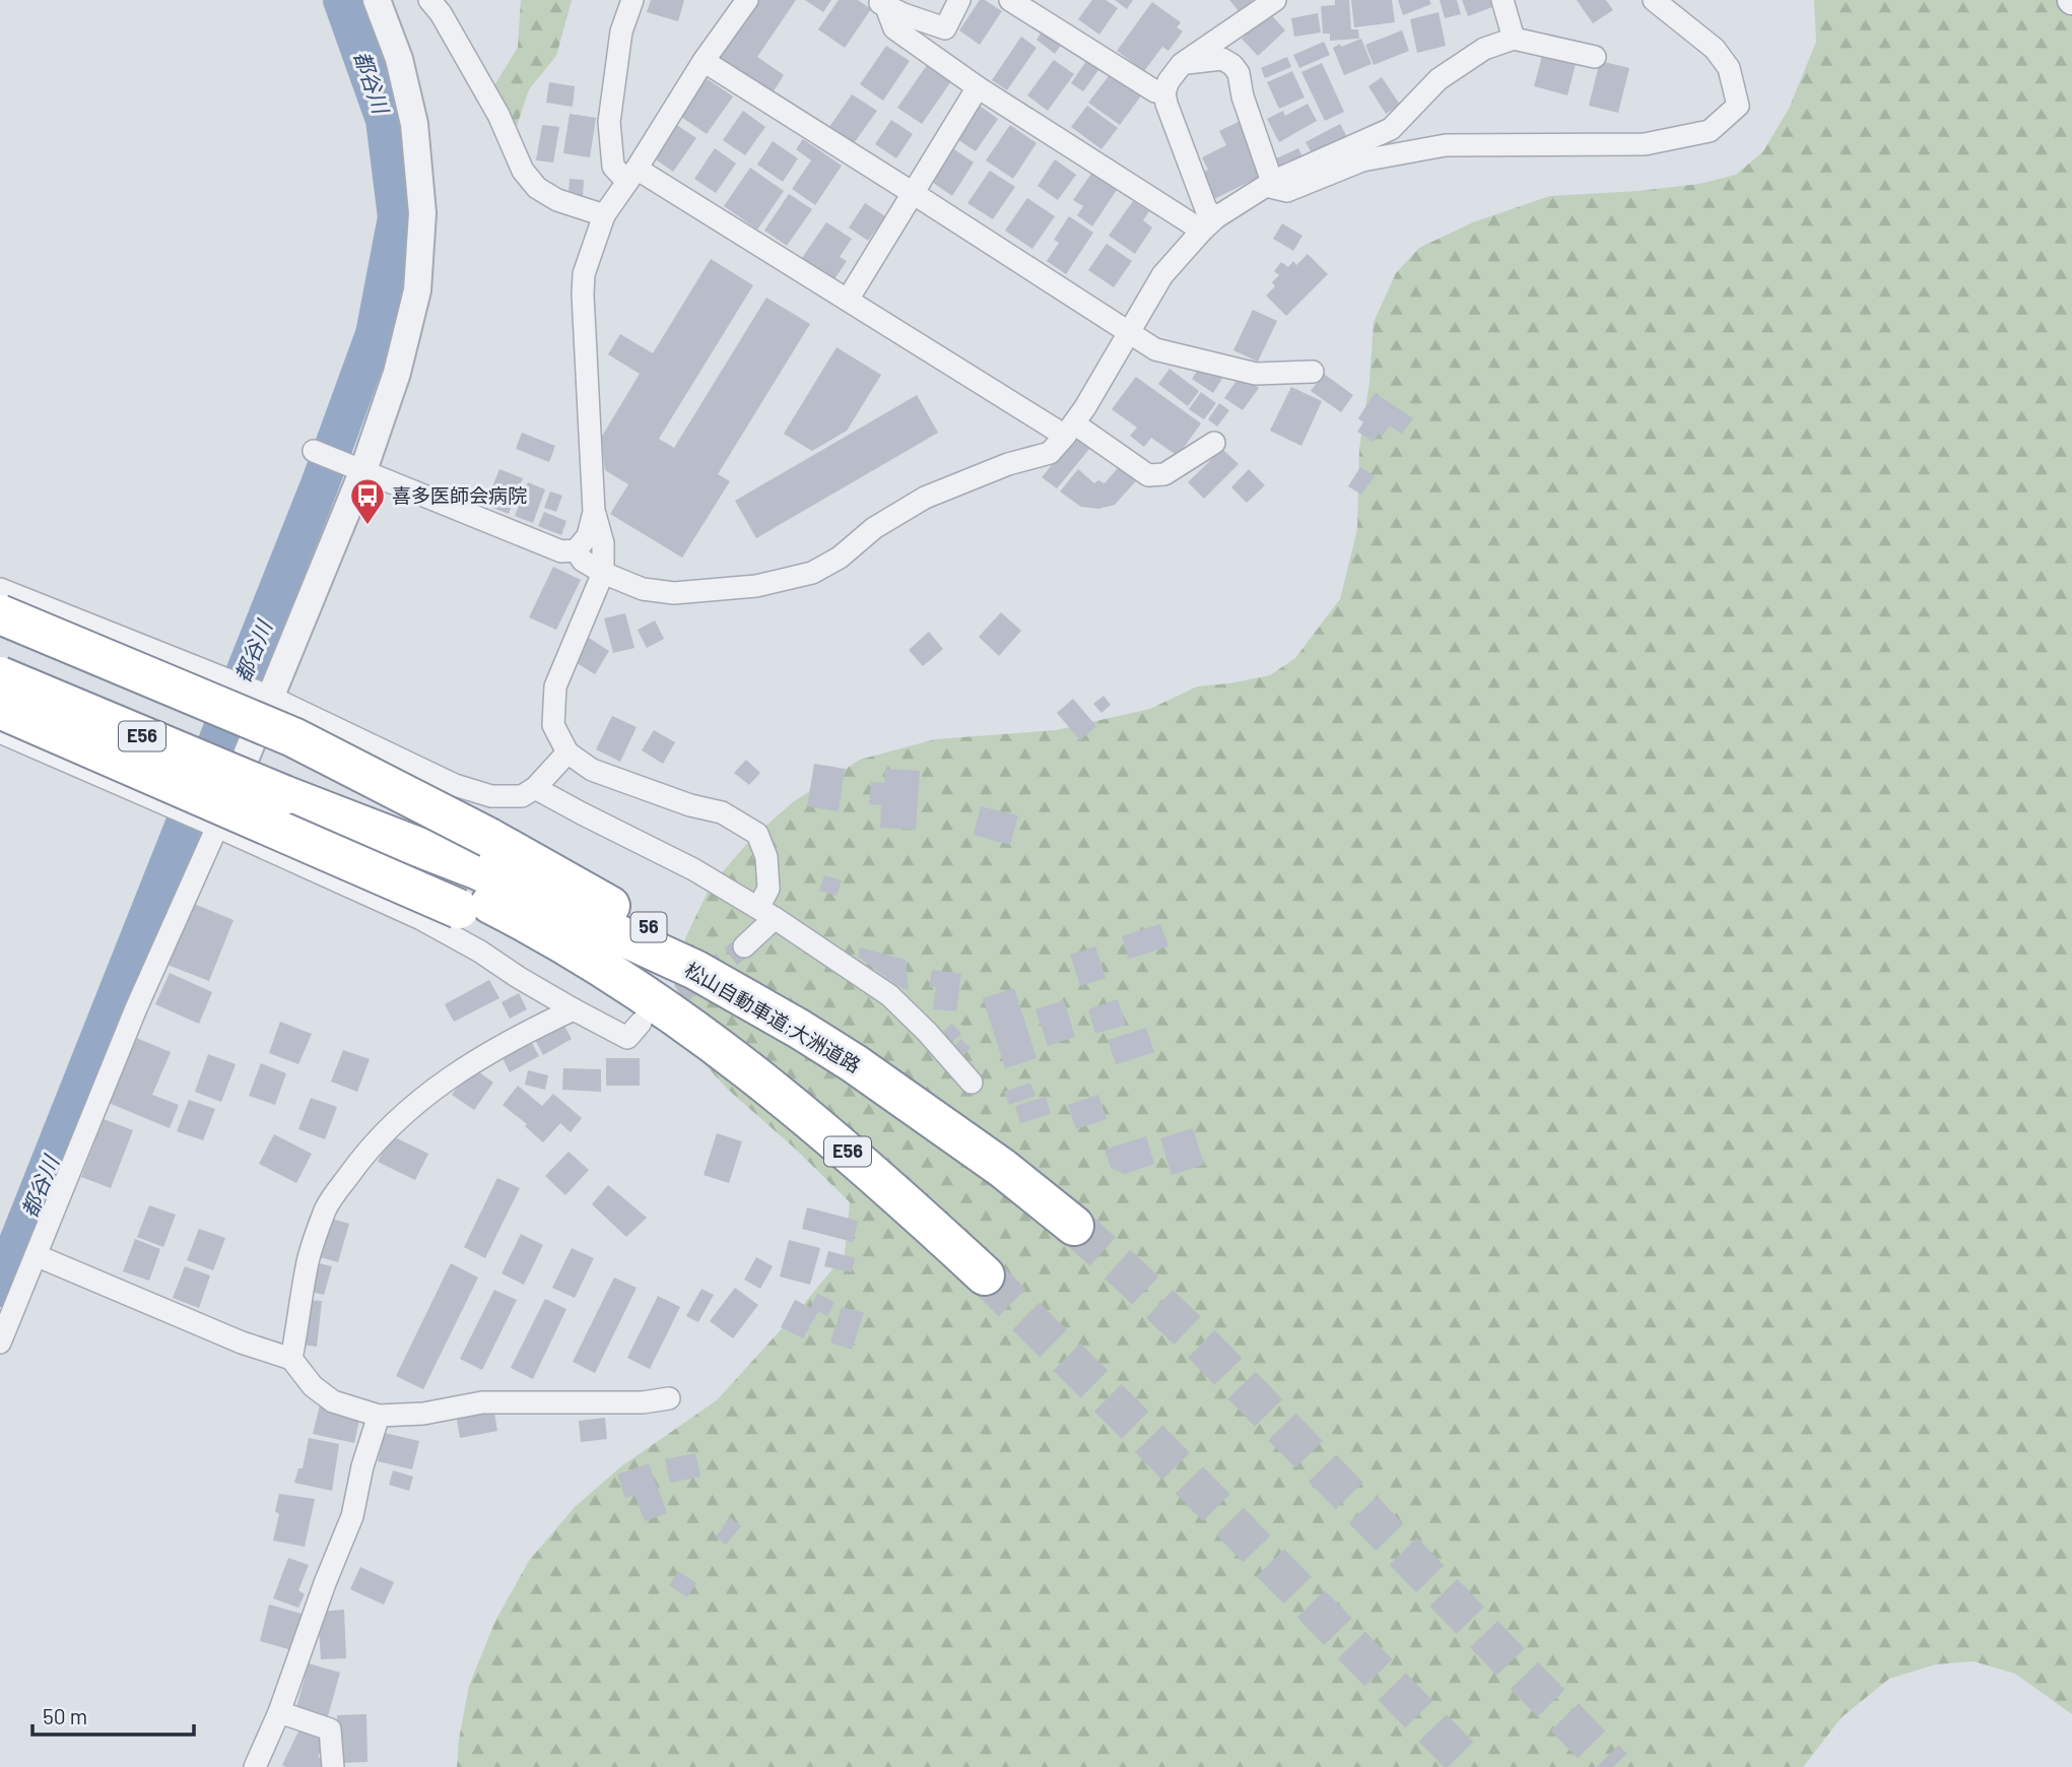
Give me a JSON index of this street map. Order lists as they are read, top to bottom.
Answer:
{
  "streets": {
    "highway": ["E56", "56", "松山自動車道;大洲道路"]
  },
  "crossings": [
    ["E56", "松山自動車道;大洲道路"]
  ],
  "water": ["都谷川"],
  "places": {
    "bus stop": ["喜多医師会病院"]
  },
  "scale_bar": "50 m"
}
